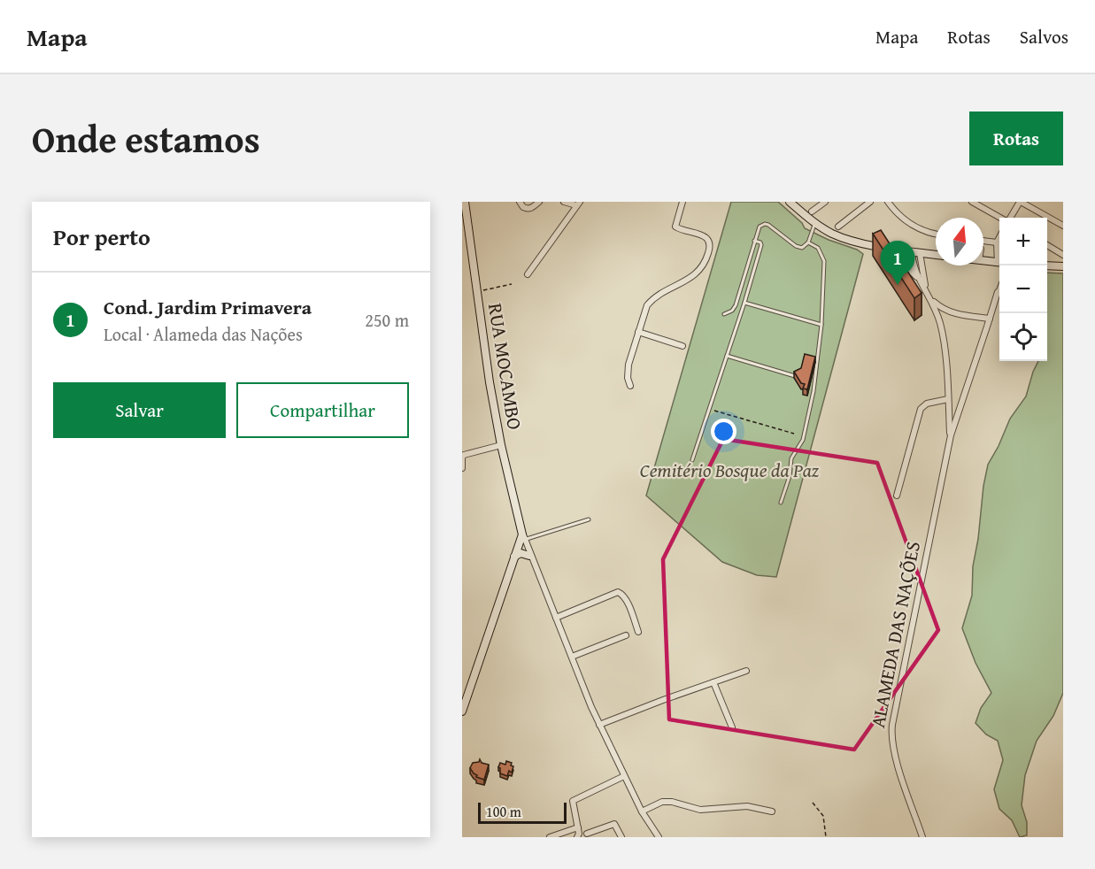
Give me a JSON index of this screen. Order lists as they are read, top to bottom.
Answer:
{
  "streets": {
    "main road": ["RUA MOCAMBO"],
    "street": ["ALAMEDA DAS NAÇÕES"]
  },
  "parks": ["Cemitério Bosque da Paz"],
  "scale_bar": "100 m",
  "north": "top",
  "page": {
    "header": "Mapa",
    "nav": ["Mapa", "Rotas", "Salvos"],
    "title": "Onde estamos",
    "buttons": [
      "Rotas",
      ["Salvar", "Compartilhar"]
    ],
    "heading": "Por perto",
    "map_buttons": ["+", "−"],
    "pins": "1",
    "list": [
      {
        "mark": "1",
        "name": "Cond. Jardim Primavera",
        "note": "Local · Alameda das Nações",
        "value": "250 m"
      }
    ],
    "scale": "100 m"
  }
}
